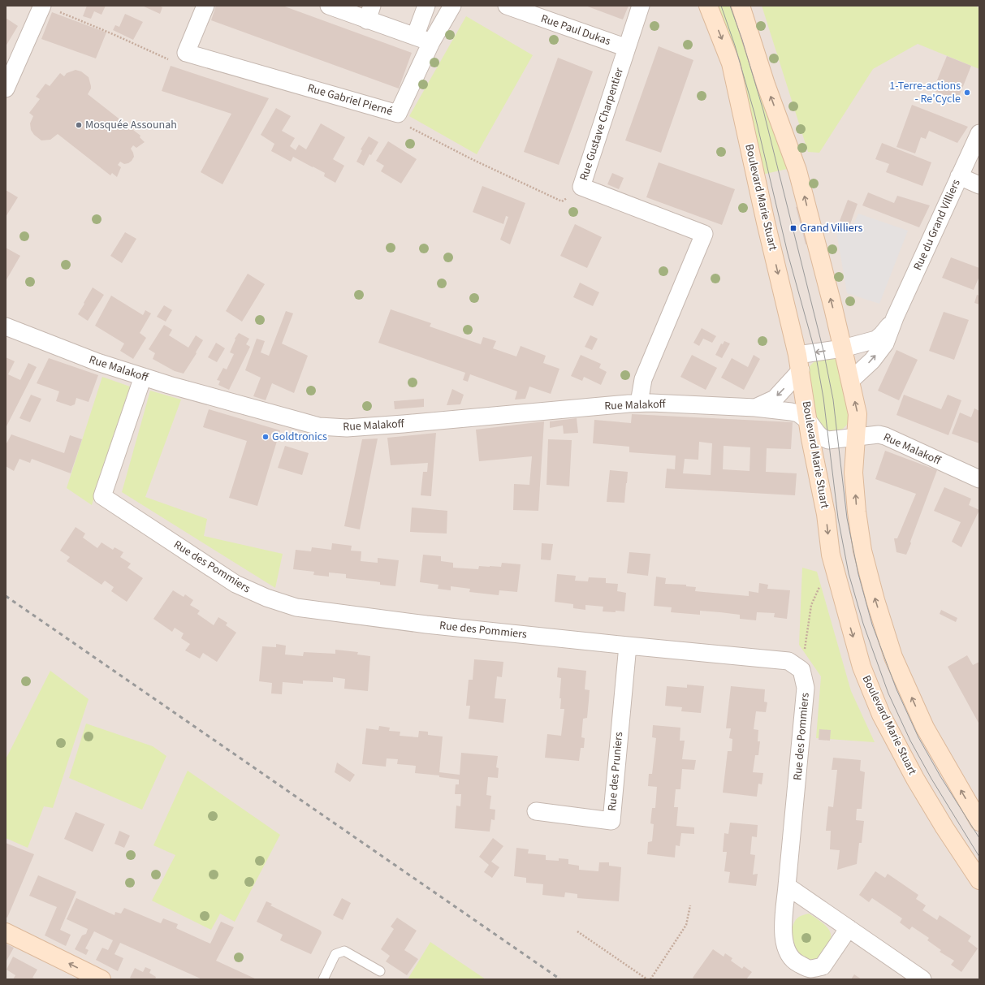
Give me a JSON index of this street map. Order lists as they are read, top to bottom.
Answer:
{
  "streets": {
    "main road": ["Boulevard Marie Stuart"],
    "street": [
      "Rue Paul Dukas",
      "Rue Gabriel Pierné",
      "Rue Gustave Charpentier",
      "Rue du Grand Villiers",
      "Rue Malakoff",
      "Rue des Pommiers",
      "Rue des Pruniers"
    ]
  },
  "crossings": [
    ["Rue Paul Dukas", "Rue Gustave Charpentier"],
    ["Rue Gustave Charpentier", "Rue Malakoff"],
    ["Boulevard Marie Stuart", "Rue du Grand Villiers"],
    ["Boulevard Marie Stuart", "Rue Malakoff"],
    ["Rue du Grand Villiers", "Rue Malakoff"],
    ["Rue Malakoff", "Rue des Pommiers"],
    ["Rue des Pommiers", "Rue des Pruniers"]
  ],
  "places": {
    "other": ["1-Terre-actions - Re'Cycle", "Mosquée Assounah", "Goldtronics"],
    "transit": ["Grand Villiers"]
  }
}
